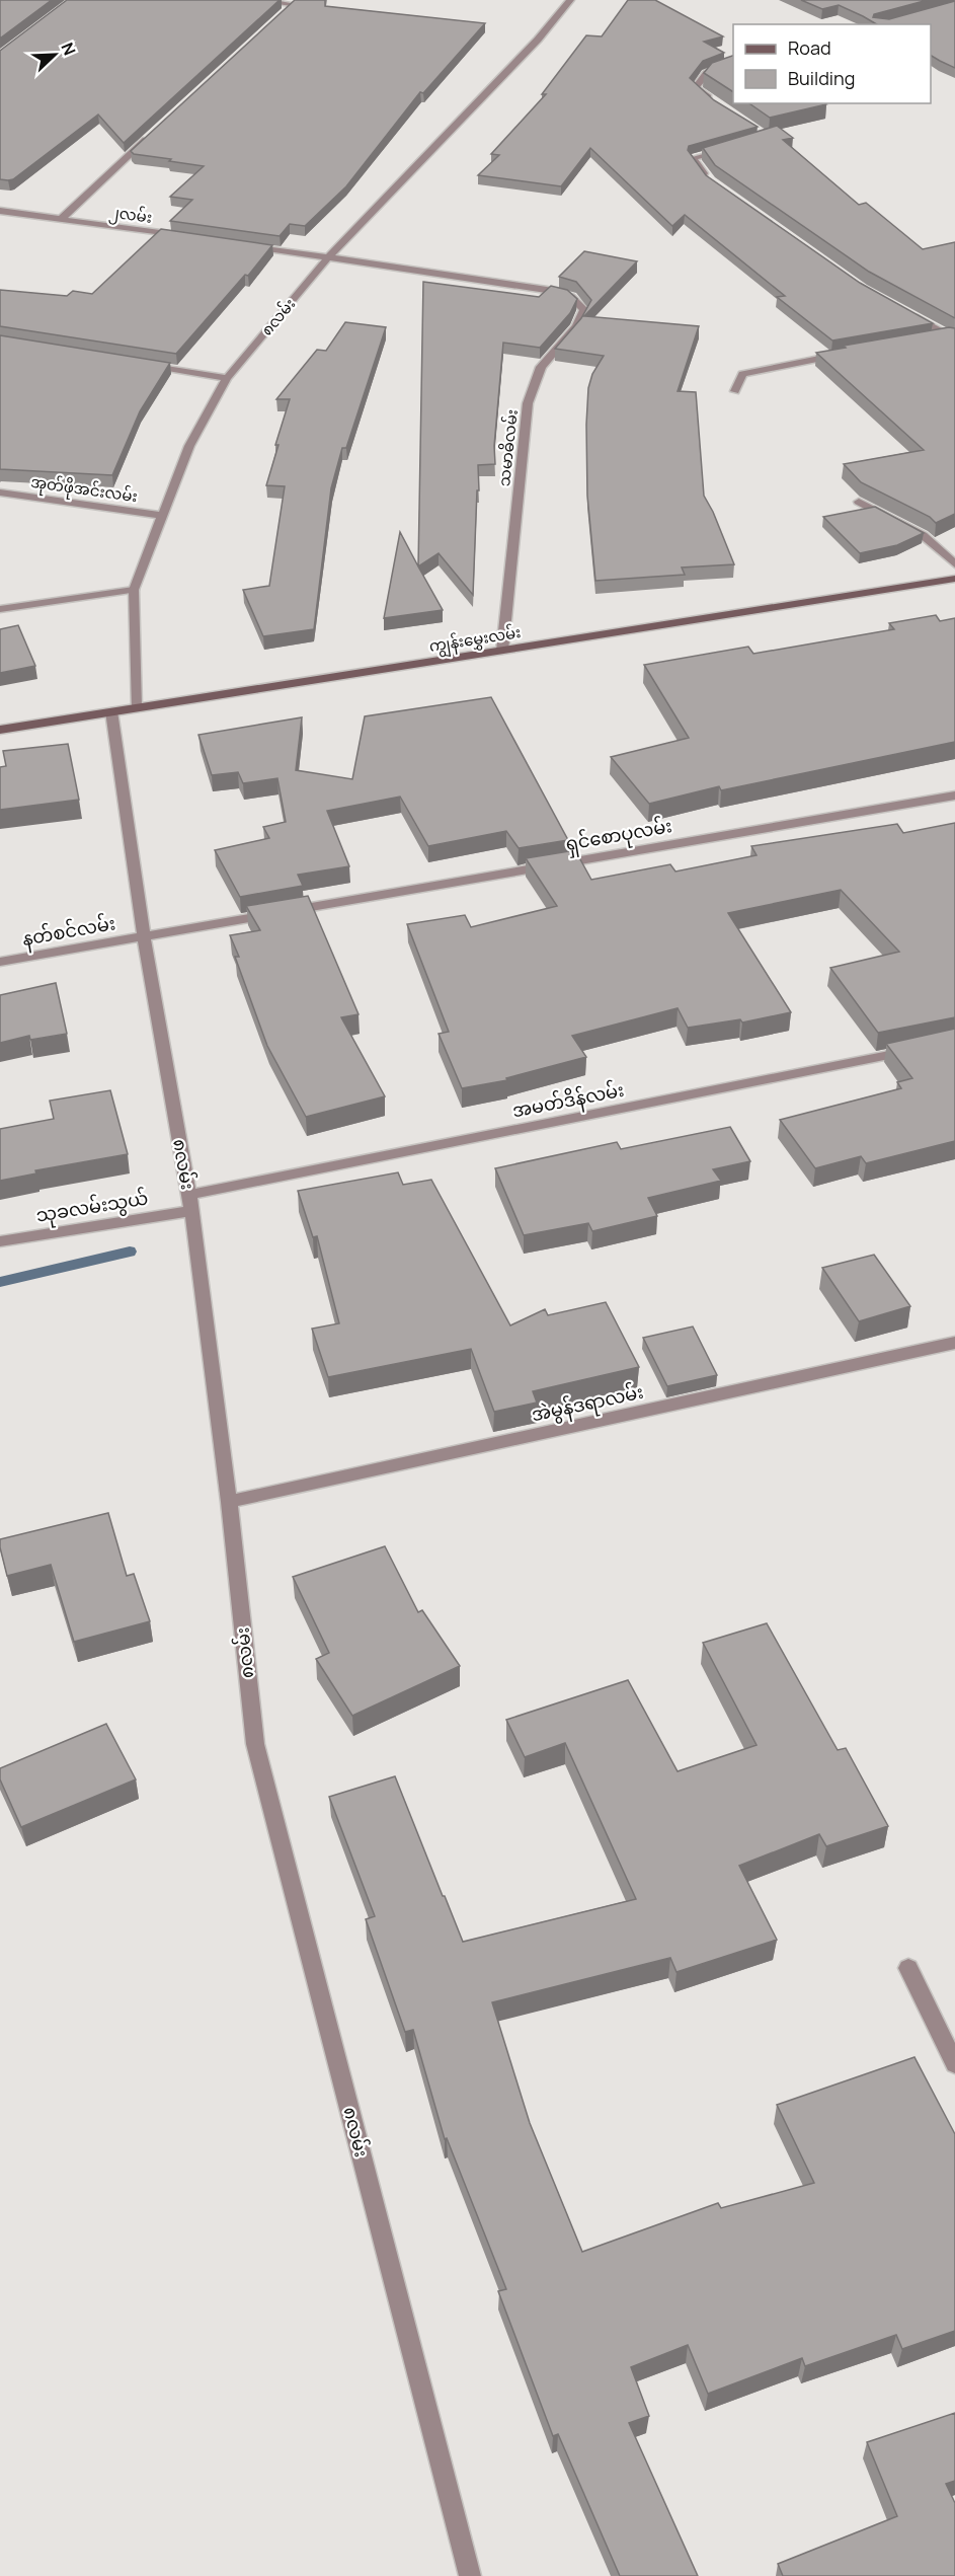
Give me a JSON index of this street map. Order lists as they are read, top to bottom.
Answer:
{
  "streets": {
    "street": [
      "၂လမ်း",
      "၈လမ်း",
      "သမာဓိလမ်း",
      "အုတ်ဖိုအင်းလမ်း",
      "ကျွန်းမွှေးလမ်း",
      "ရှင်စောပုလမ်း",
      "နတ်စင်လမ်း",
      "အမတ်ဒိန်လမ်း",
      "သုခလမ်းသွယ်",
      "အဲမွန်ဒရာလမ်း"
    ]
  },
  "crossings": [
    ["၈လမ်း", "သမာဓိလမ်း"],
    ["၈လမ်း", "အုတ်ဖိုအင်းလမ်း"],
    ["၈လမ်း", "ကျွန်းမွှေးလမ်း"],
    ["၈လမ်း", "ရှင်စောပုလမ်း"],
    ["၈လမ်း", "နတ်စင်လမ်း"],
    ["၈လမ်း", "အမတ်ဒိန်လမ်း"],
    ["၈လမ်း", "သုခလမ်းသွယ်"],
    ["၈လမ်း", "အဲမွန်ဒရာလမ်း"],
    ["သမာဓိလမ်း", "ကျွန်းမွှေးလမ်း"],
    ["ရှင်စောပုလမ်း", "နတ်စင်လမ်း"],
    ["အမတ်ဒိန်လမ်း", "သုခလမ်းသွယ်"]
  ],
  "legend": ["Road", "Building"],
  "north": "top right"
}
